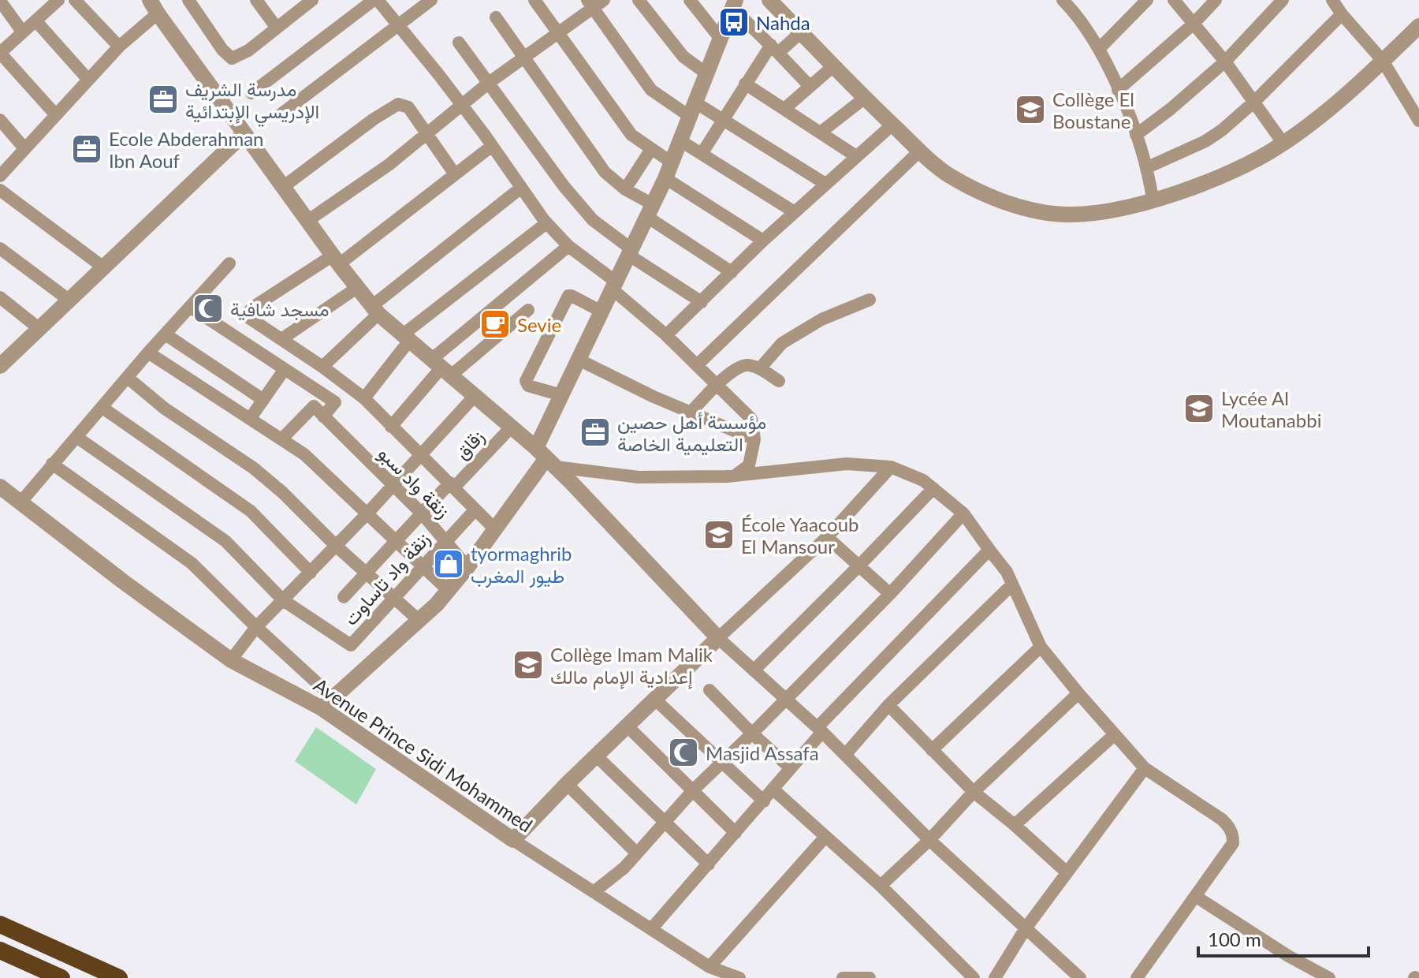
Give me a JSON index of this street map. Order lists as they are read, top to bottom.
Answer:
{
  "streets": {
    "street": [
      "زقاق",
      "زنقة واد سبو",
      "زنقة واد تاساوت",
      "Avenue Prince Sidi Mohammed"
    ]
  },
  "crossings": [
    ["زقاق", "زنقة واد سبو"],
    ["زنقة واد سبو", "زنقة واد تاساوت"]
  ],
  "places": {
    "bus stop": ["Nahda"],
    "office": ["مدرسة الشريف الإدريسي الإبتدائية", "Ecole Abderahman Ibn Aouf", "مؤسسة أهل حصين التعليمية الخاصة"],
    "school or university": [
      "Collège El Boustane",
      "Lycée Al Moutanabbi",
      "École Yaacoub El Mansour",
      "Collège Imam Malik إعدادية الإمام مالك"
    ],
    "mosque": ["مسجد شافية", "Masjid Assafa"],
    "cafe": ["Sevie"],
    "shop": ["tyormaghrib طيور المغرب"]
  },
  "scale_bar": "100 m"
}
